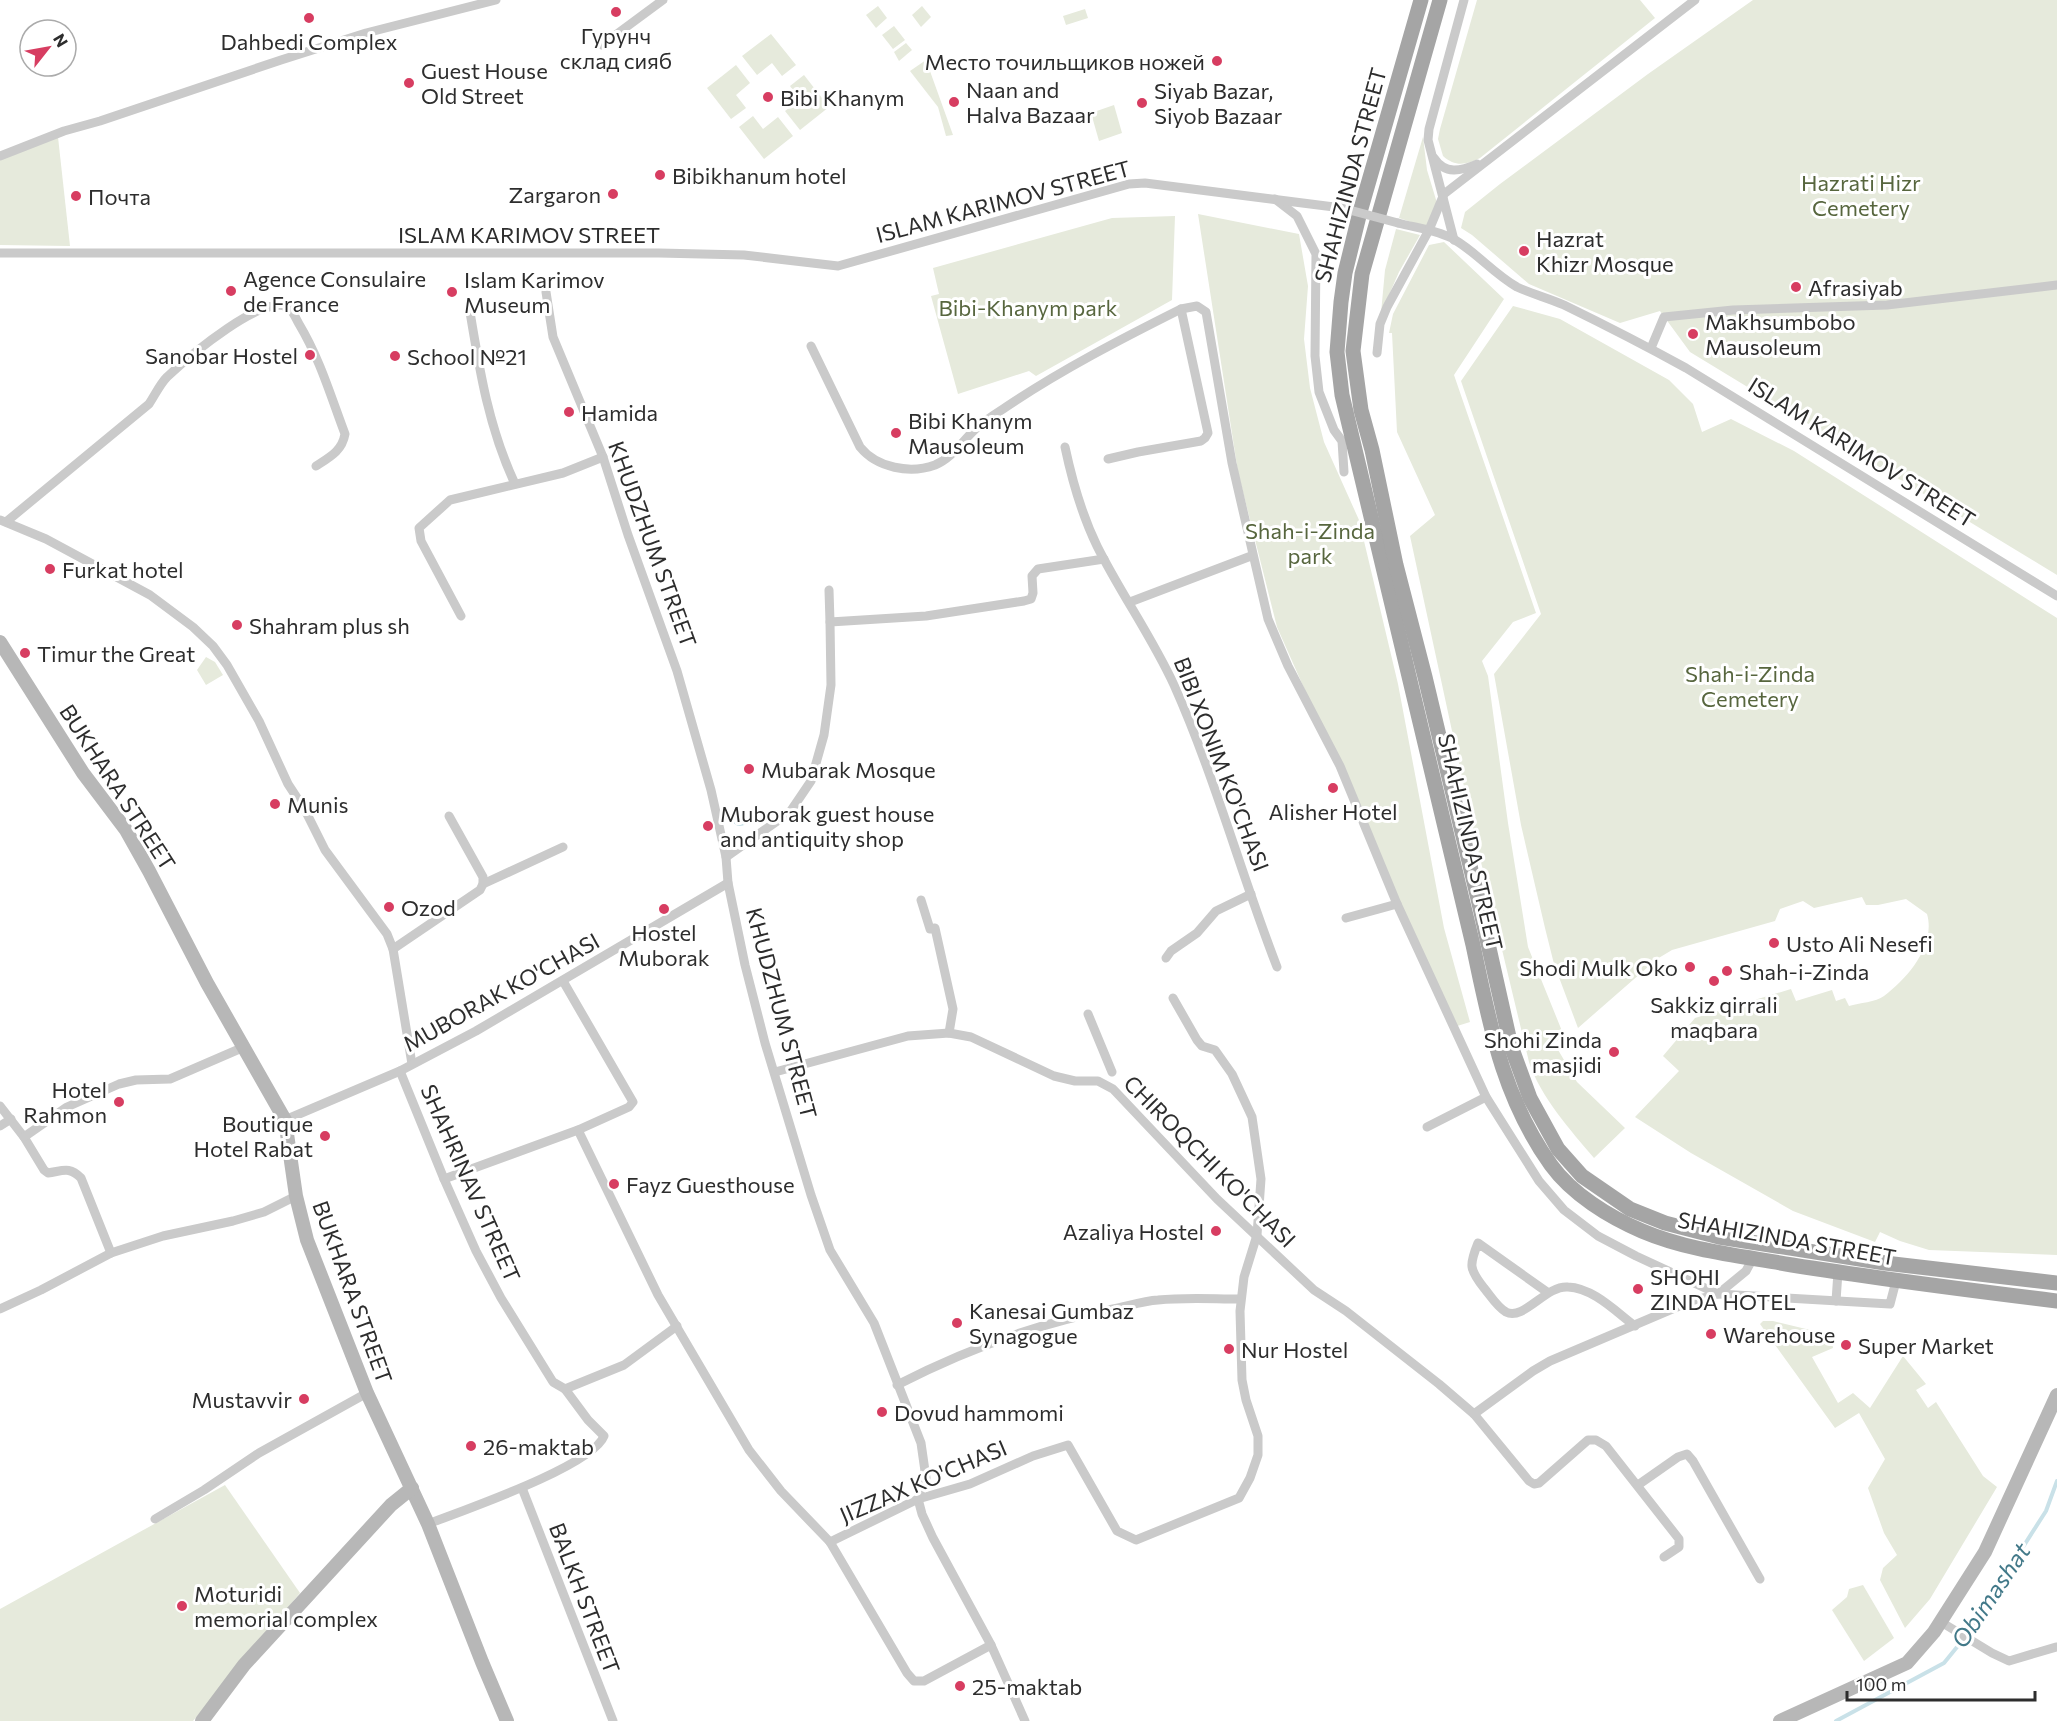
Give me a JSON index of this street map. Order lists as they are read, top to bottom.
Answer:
{
  "streets": {
    "main road": ["SHAHIZINDA STREET"],
    "street": [
      "ISLAM KARIMOV STREET",
      "KHUDZHUM STREET",
      "BIBI XONIM KO'CHASI",
      "BUKHARA STREET",
      "MUBORAK KO'CHASI",
      "CHIROQCHI KO'CHASI",
      "SHAHRINAV STREET",
      "JIZZAX KO'CHASI",
      "BALKH STREET"
    ]
  },
  "crossings": [
    ["KHUDZHUM STREET", "MUBORAK KO'CHASI"],
    ["KHUDZHUM STREET", "CHIROQCHI KO'CHASI"],
    ["KHUDZHUM STREET", "JIZZAX KO'CHASI"],
    ["BUKHARA STREET", "MUBORAK KO'CHASI"],
    ["BUKHARA STREET", "SHAHRINAV STREET"],
    ["MUBORAK KO'CHASI", "SHAHRINAV STREET"],
    ["CHIROQCHI KO'CHASI", "JIZZAX KO'CHASI"],
    ["SHAHRINAV STREET", "BALKH STREET"]
  ],
  "water": ["Obimashat"],
  "parks": [
    "Hazrati Hizr Cemetery",
    "Bibi-Khanym park",
    "Shah-i-Zinda park",
    "Shah-i-Zinda Cemetery"
  ],
  "places": [
    "Гурунч склад сияб",
    "Dahbedi Complex",
    "Место точильщиков ножей",
    "Guest House Old Street",
    "Bibi Khanym",
    "Naan and Halva Bazaar",
    "Siyab Bazar, Siyob Bazaar",
    "Bibikhanum hotel",
    "Zargaron",
    "Почта",
    "Hazrat Khizr Mosque",
    "Afrasiyab",
    "Agence Consulaire de France",
    "Islam Karimov Museum",
    "Makhsumbobo Mausoleum",
    "Sanobar Hostel",
    "School №21",
    "Hamida",
    "Bibi Khanym Mausoleum",
    "Furkat hotel",
    "Shahram plus sh",
    "Timur the Great",
    "Mubarak Mosque",
    "Alisher Hotel",
    "Munis",
    "Muborak guest house and antiquity shop",
    "Ozod",
    "Hostel Muborak",
    "Usto Ali Nesefi",
    "Shodi Mulk Oko",
    "Shah-i-Zinda",
    "Sakkiz qirrali maqbara",
    "Shohi Zinda masjidi",
    "Hotel Rahmon",
    "Boutique Hotel Rabat",
    "Fayz Guesthouse",
    "Azaliya Hostel",
    "SHOHI ZINDA HOTEL",
    "Kanesai Gumbaz Synagogue",
    "Warehouse",
    "Super Market",
    "Nur Hostel",
    "Mustavvir",
    "Dovud hammomi",
    "26-maktab",
    "Moturidi memorial complex",
    "25-maktab"
  ],
  "scale_bar": "100 m",
  "north": "top right"
}
